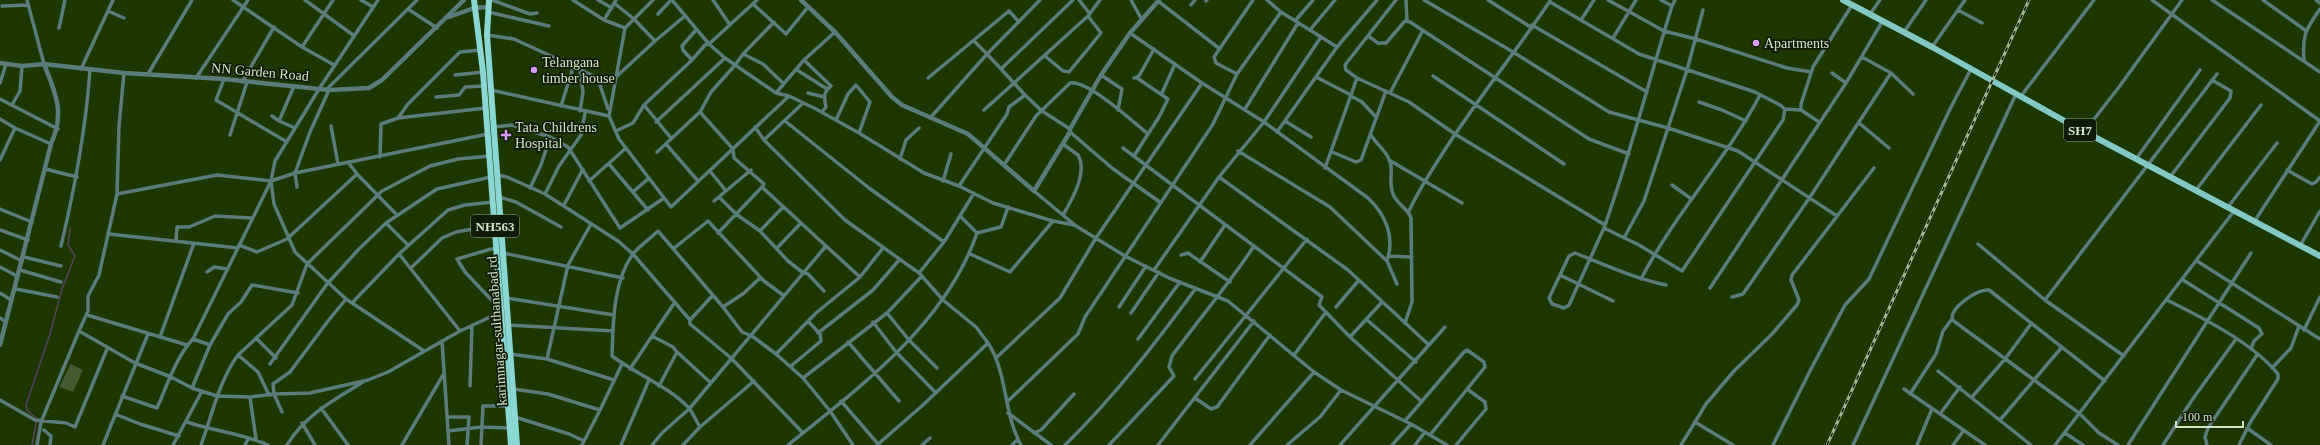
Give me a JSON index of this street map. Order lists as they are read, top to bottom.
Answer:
{
  "streets": {
    "highway": ["NH563", "karimnagar-sulthanabad rd"],
    "main road": ["SH7"],
    "street": ["NN Garden Road"]
  },
  "crossings": [
    ["NH563", "karimnagar-sulthanabad rd"]
  ],
  "places": {
    "other": ["Apartments", "Telangana timber house"],
    "health": ["Tata Childrens Hospital"]
  },
  "scale_bar": "100 m"
}
